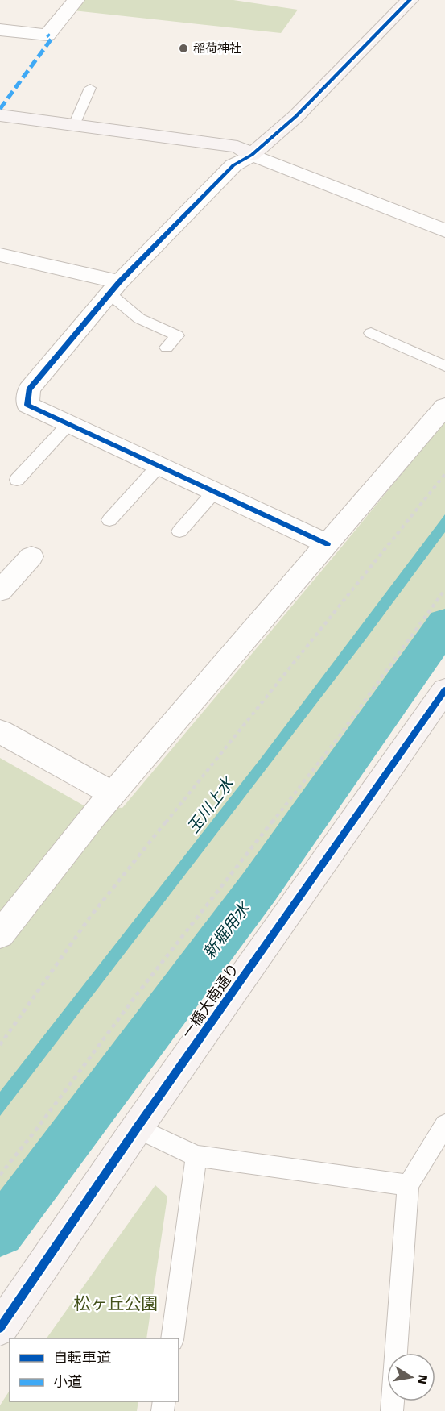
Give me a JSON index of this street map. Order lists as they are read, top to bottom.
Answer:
{
  "streets": {
    "street": ["一橋大南通り"]
  },
  "water": ["玉川上水", "新堀用水"],
  "parks": ["松ヶ丘公園"],
  "places": ["稲荷神社"],
  "legend": ["自転車道", "小道"],
  "north": "right"
}
